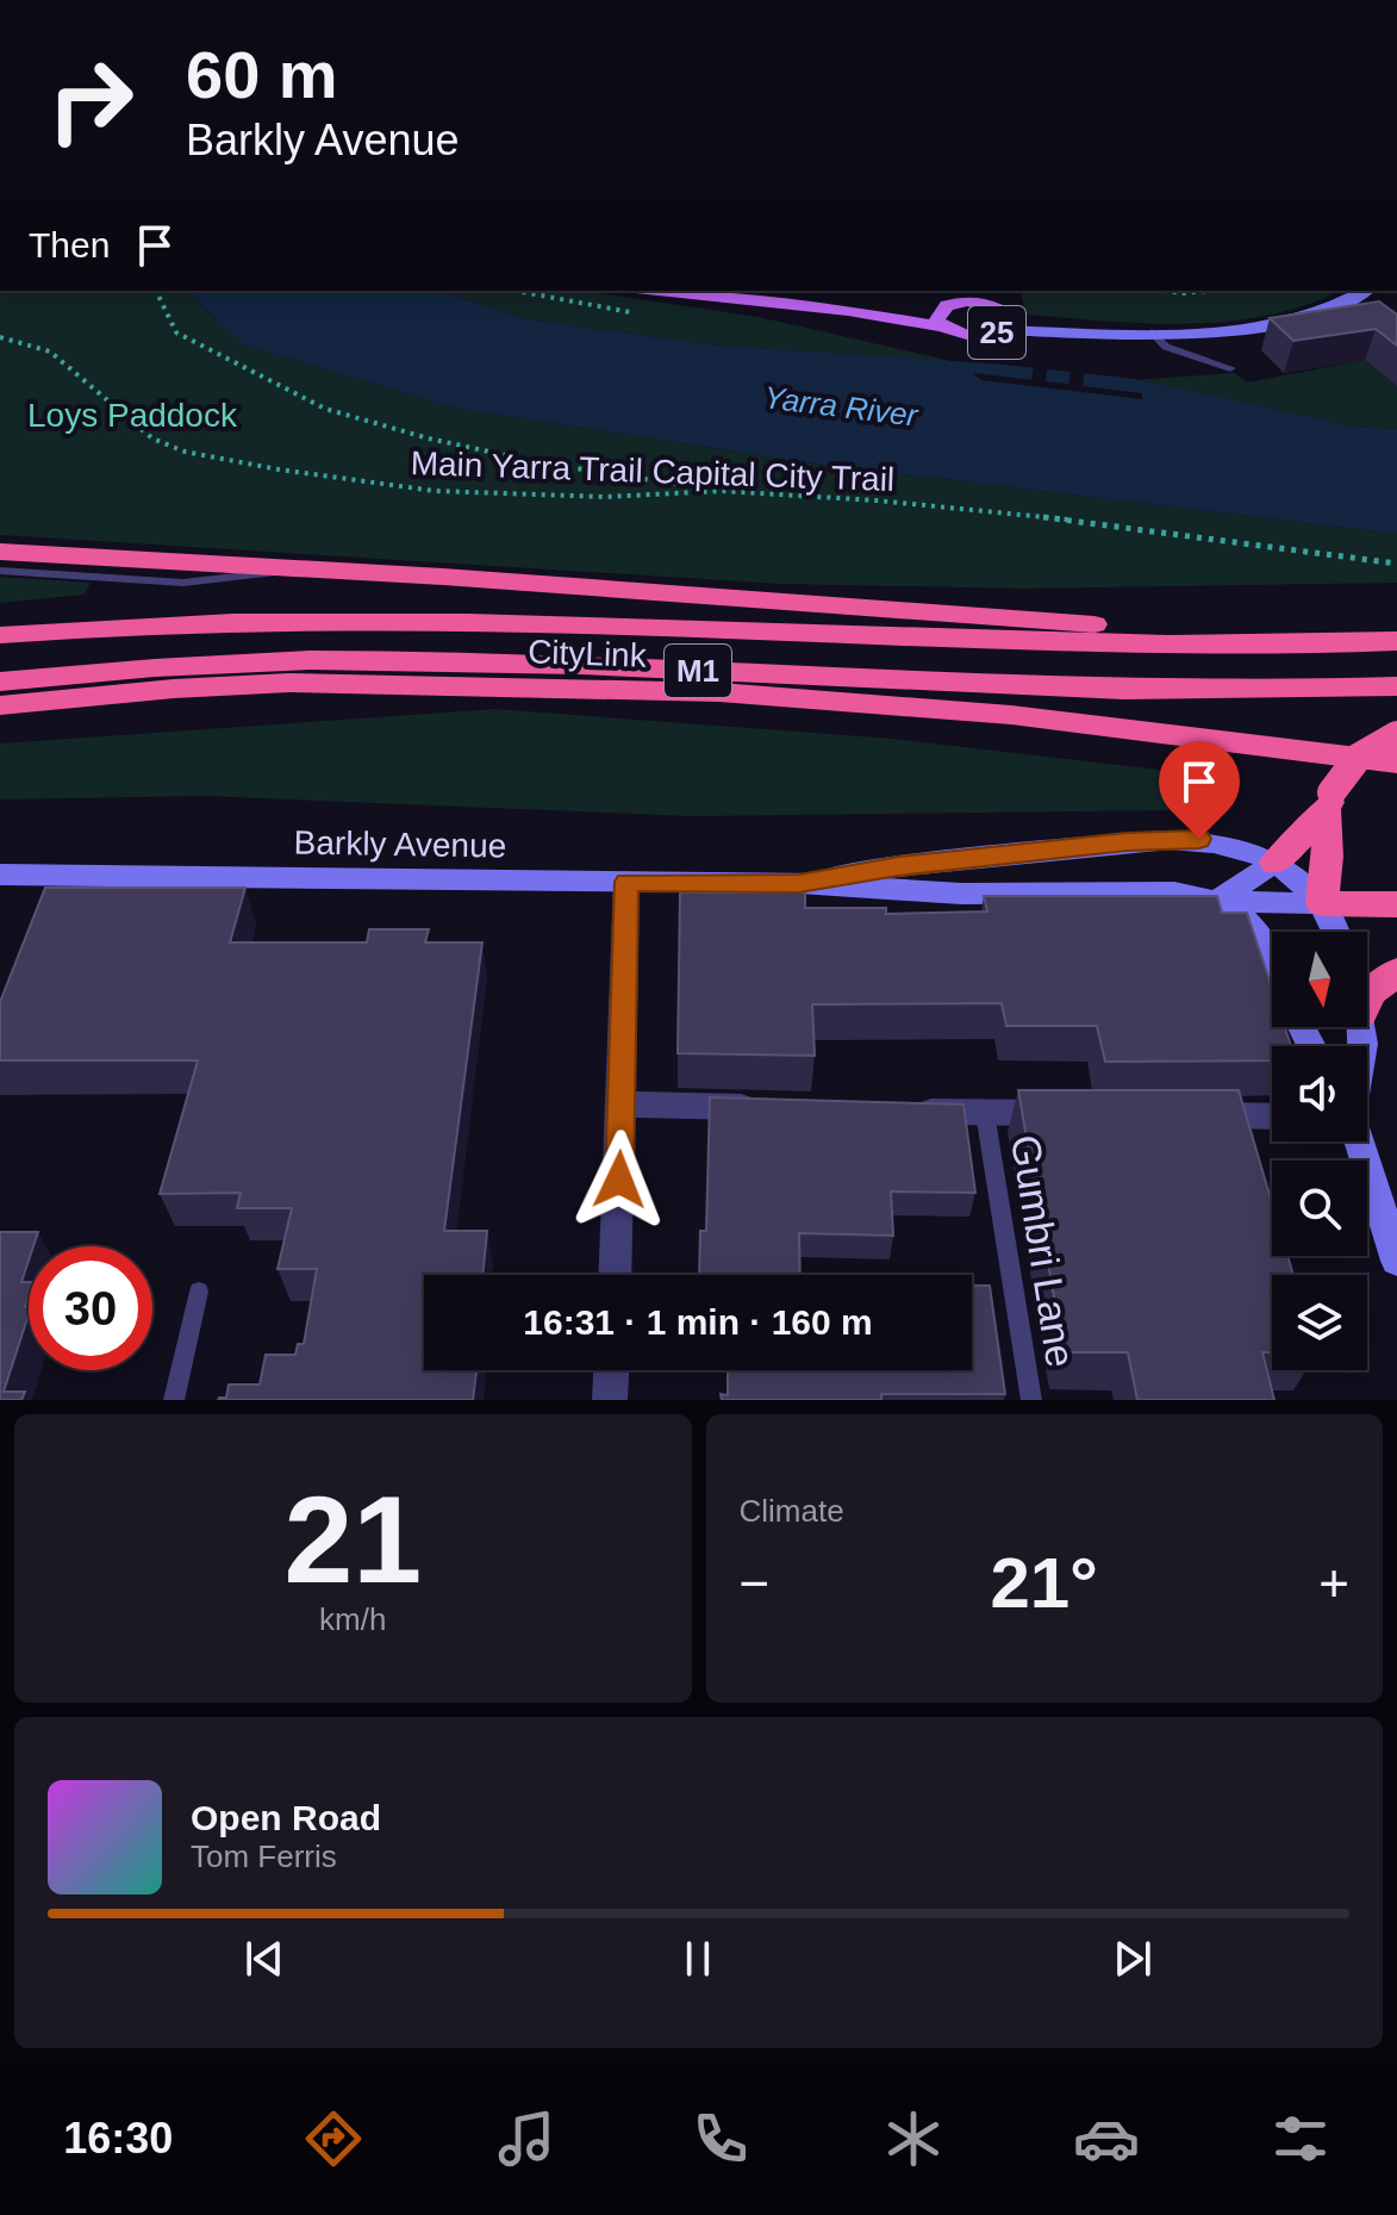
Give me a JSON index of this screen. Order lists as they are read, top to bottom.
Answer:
{
  "streets": {
    "highway": ["CityLink", "M1"],
    "main road": ["25", "Barkly Avenue"],
    "lane": ["Gumbri Lane"],
    "path": ["Main Yarra Trail Capital City Trail"]
  },
  "water": ["Yarra River"],
  "parks": ["Loys Paddock"],
  "north": "bottom",
  "page": {
    "turn": ["60 m", "Barkly Avenue"],
    "then": "Then",
    "limit": "30",
    "trip": "16:31 · 1 min · 160 m",
    "tile": [
      ["21", "km/h"],
      "Climate"
    ],
    "heat": ["−", "21°", "+"],
    "song": ["Open Road", "Tom Ferris"],
    "tabs": "16:30"
  }
}
